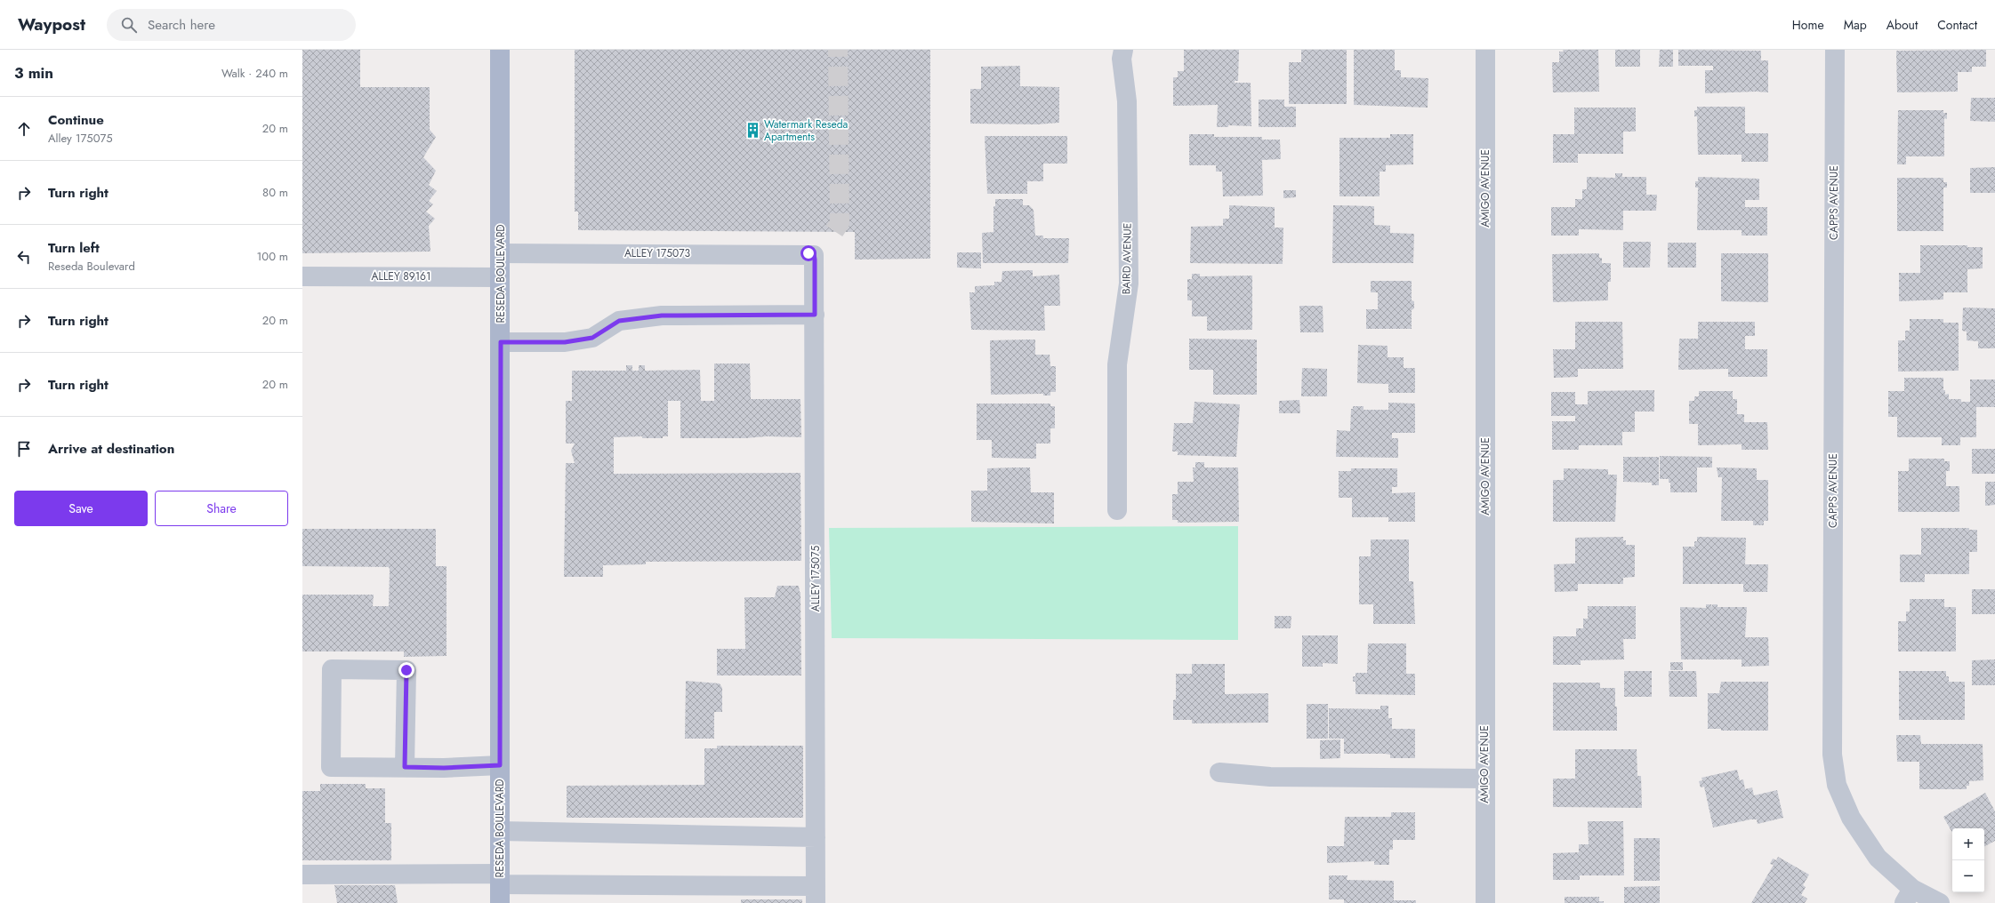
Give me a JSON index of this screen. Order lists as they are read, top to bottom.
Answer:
{
  "streets": {
    "main road": ["RESEDA BOULEVARD"],
    "street": [
      "AMIGO AVENUE",
      "CAPPS AVENUE",
      "ALLEY 175073",
      "BAIRD AVENUE",
      "ALLEY 89161",
      "ALLEY 175075"
    ]
  },
  "crossings": [
    ["ALLEY 175073", "RESEDA BOULEVARD"],
    ["ALLEY 175073", "ALLEY 175075"],
    ["RESEDA BOULEVARD", "ALLEY 89161"]
  ],
  "places": {
    "building": ["Watermark Reseda Apartments"]
  },
  "page": {
    "header": "Waypost",
    "search": "Search here",
    "nav": [
      "Home",
      "Map",
      "About",
      "Contact"
    ],
    "heading": ["3 min", "Walk · 240 m"],
    "list": [
      ["Continue", "Alley 175075", "20 m"],
      ["Turn right", "80 m"],
      ["Turn left", "Reseda Boulevard", "100 m"],
      ["Turn right", "20 m"],
      ["Turn right", "20 m"],
      "Arrive at destination"
    ],
    "buttons": ["Save", "Share"],
    "map_buttons": ["+", "−"]
  }
}
